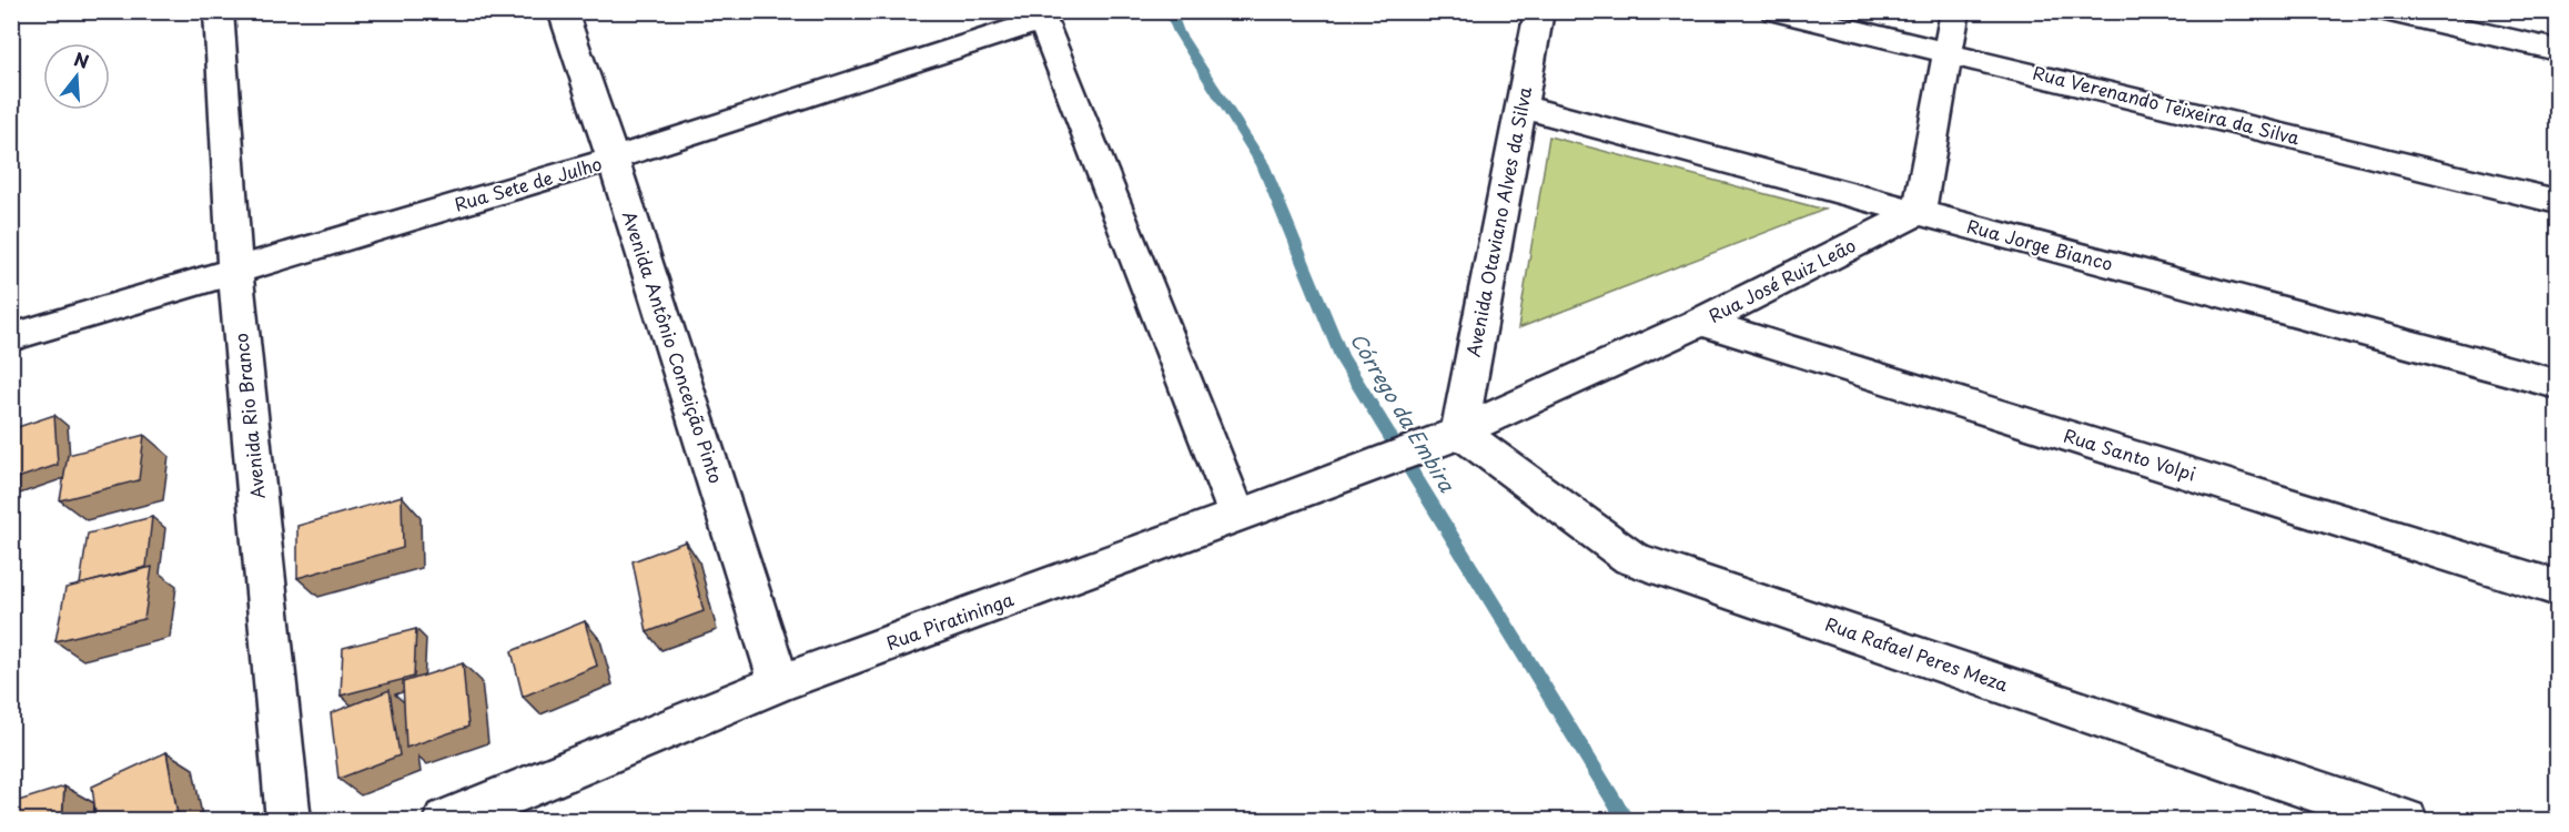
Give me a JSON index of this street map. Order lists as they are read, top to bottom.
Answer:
{
  "streets": {
    "street": [
      "Rua Verenando Teixeira da Silva",
      "Rua Sete de Julho",
      "Avenida Otaviano Alves da Silva",
      "Rua Jorge Bianco",
      "Rua José Ruiz Leão",
      "Avenida Antônio Conceição Pinto",
      "Avenida Rio Branco",
      "Rua Santo Volpi",
      "Rua Piratininga",
      "Rua Rafael Peres Meza"
    ]
  },
  "crossings": [
    ["Rua Sete de Julho", "Avenida Antônio Conceição Pinto"],
    ["Rua Sete de Julho", "Avenida Rio Branco"],
    ["Avenida Otaviano Alves da Silva", "Rua Jorge Bianco"],
    ["Avenida Otaviano Alves da Silva", "Rua José Ruiz Leão"],
    ["Avenida Otaviano Alves da Silva", "Rua Piratininga"],
    ["Avenida Otaviano Alves da Silva", "Rua Rafael Peres Meza"],
    ["Rua Jorge Bianco", "Rua José Ruiz Leão"],
    ["Rua José Ruiz Leão", "Rua Santo Volpi"],
    ["Rua José Ruiz Leão", "Rua Piratininga"],
    ["Rua José Ruiz Leão", "Rua Rafael Peres Meza"],
    ["Avenida Antônio Conceição Pinto", "Rua Piratininga"],
    ["Rua Piratininga", "Rua Rafael Peres Meza"]
  ],
  "water": ["Córrego da Embira"],
  "north": "top"
}
